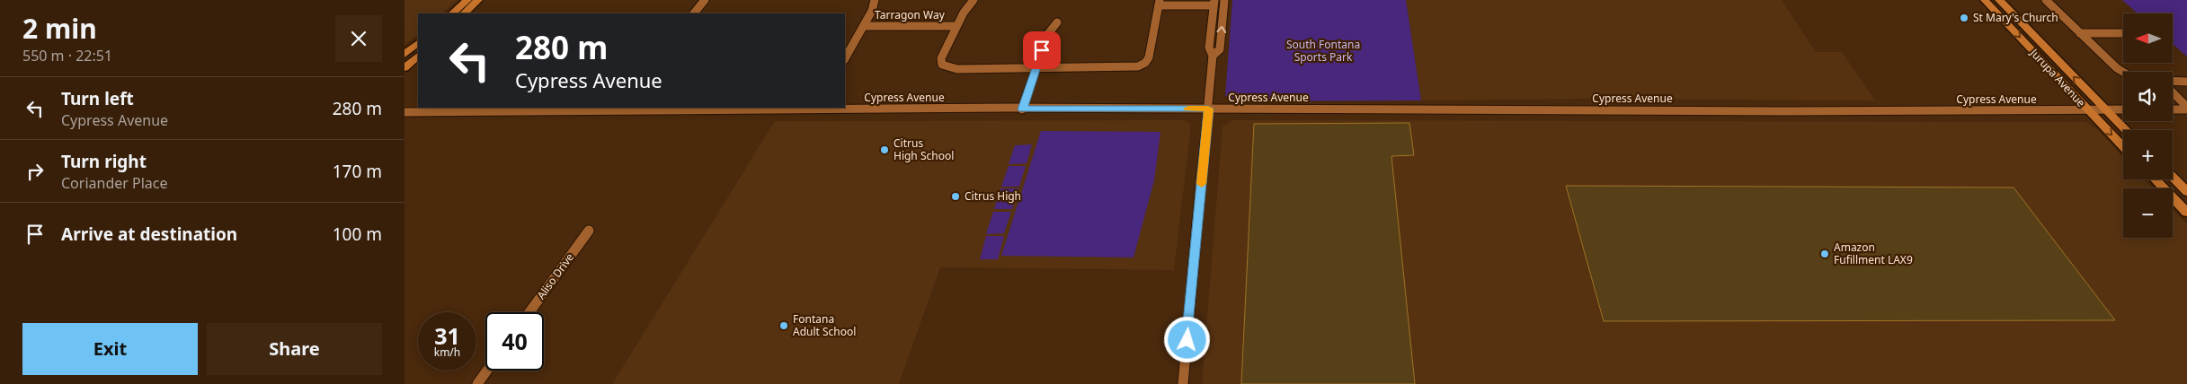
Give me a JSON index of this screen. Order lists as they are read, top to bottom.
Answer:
{
  "streets": {
    "main road": ["Jurupa Avenue"],
    "street": ["Tarragon Way", "Cypress Avenue", "Aliso Drive"]
  },
  "crossings": [
    ["Jurupa Avenue", "Cypress Avenue"]
  ],
  "parks": ["South Fontana Sports Park"],
  "places": [
    "St Mary's Church",
    "Citrus High School",
    "Citrus High",
    "Amazon Fufillment LAX9",
    "Fontana Adult School"
  ],
  "north": "left",
  "page": {
    "heading": ["2 min", "550 m · 22:51"],
    "map_buttons": ["+", "−"],
    "turn": ["280 m", "Cypress Avenue"],
    "list": [
      {
        "name": "Turn left",
        "note": "Cypress Avenue",
        "value": "280 m"
      },
      {
        "name": "Turn right",
        "note": "Coriander Place",
        "value": "170 m"
      },
      {
        "name": "Arrive at destination",
        "value": "100 m"
      }
    ],
    "speed": "31 km/h",
    "limit": "40",
    "buttons": ["Exit", "Share"]
  }
}
